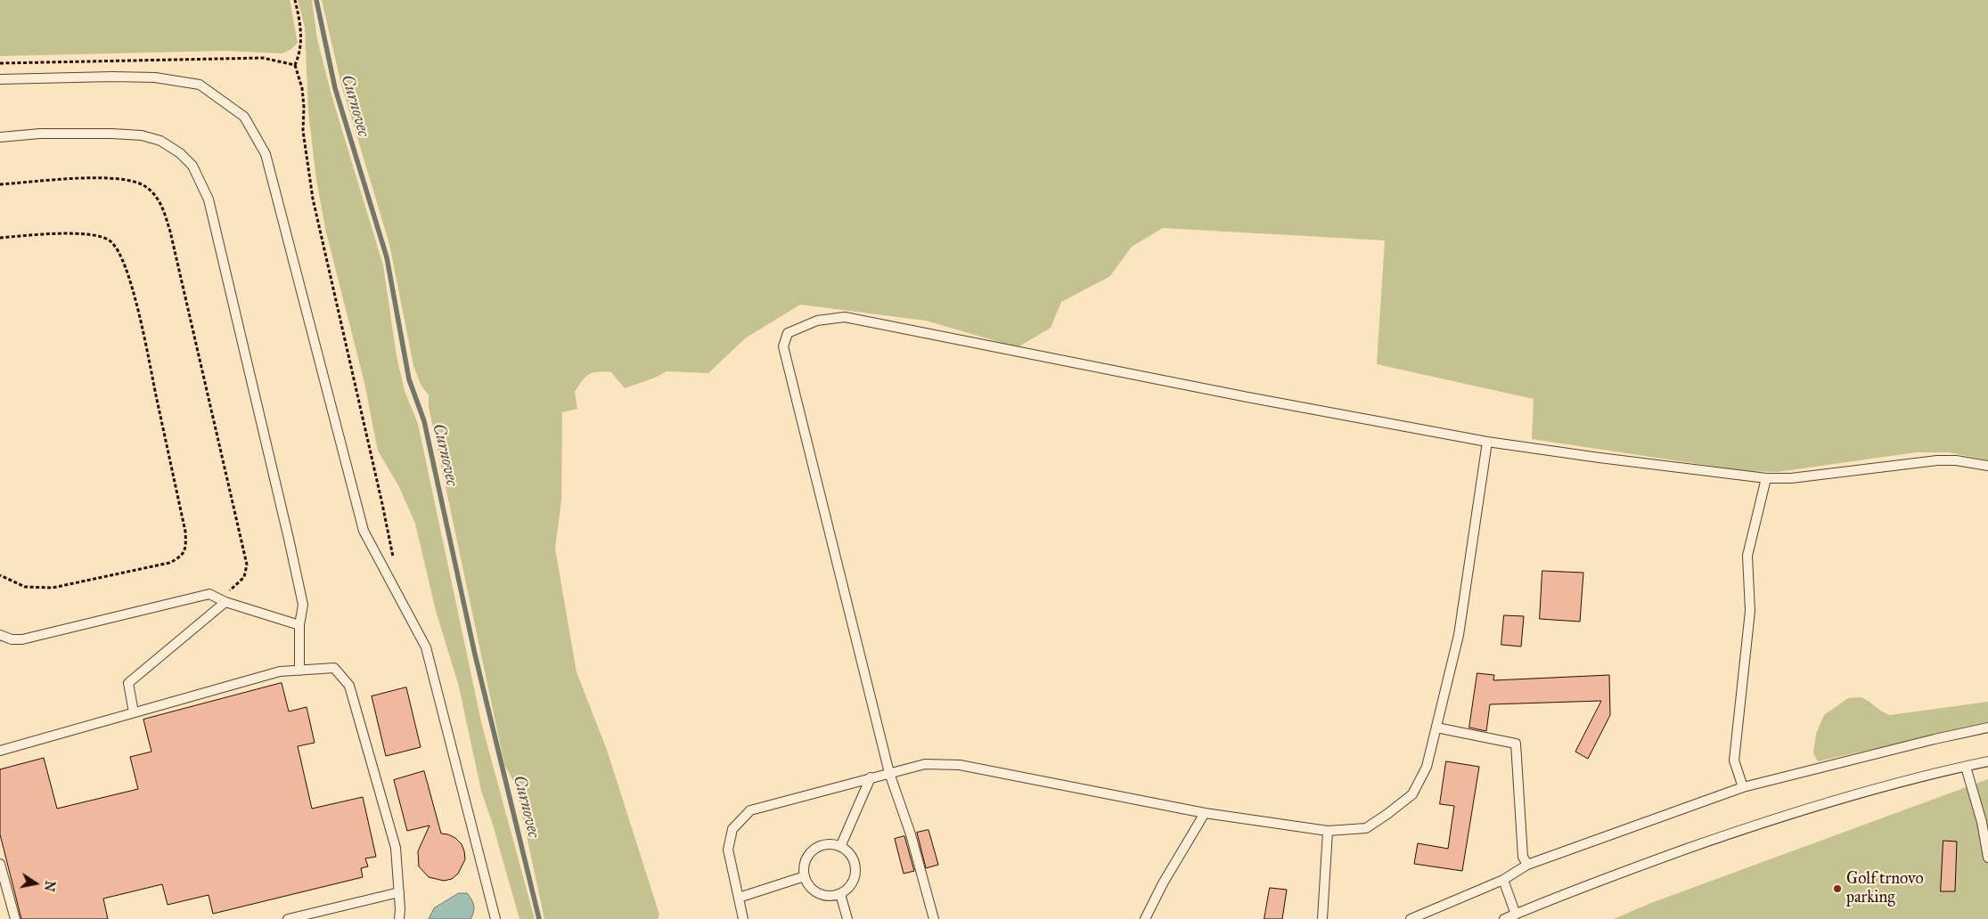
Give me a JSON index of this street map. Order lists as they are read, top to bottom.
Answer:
{
  "water": ["Curnovec"],
  "places": ["Golf trnovo parking"],
  "north": "right"
}
